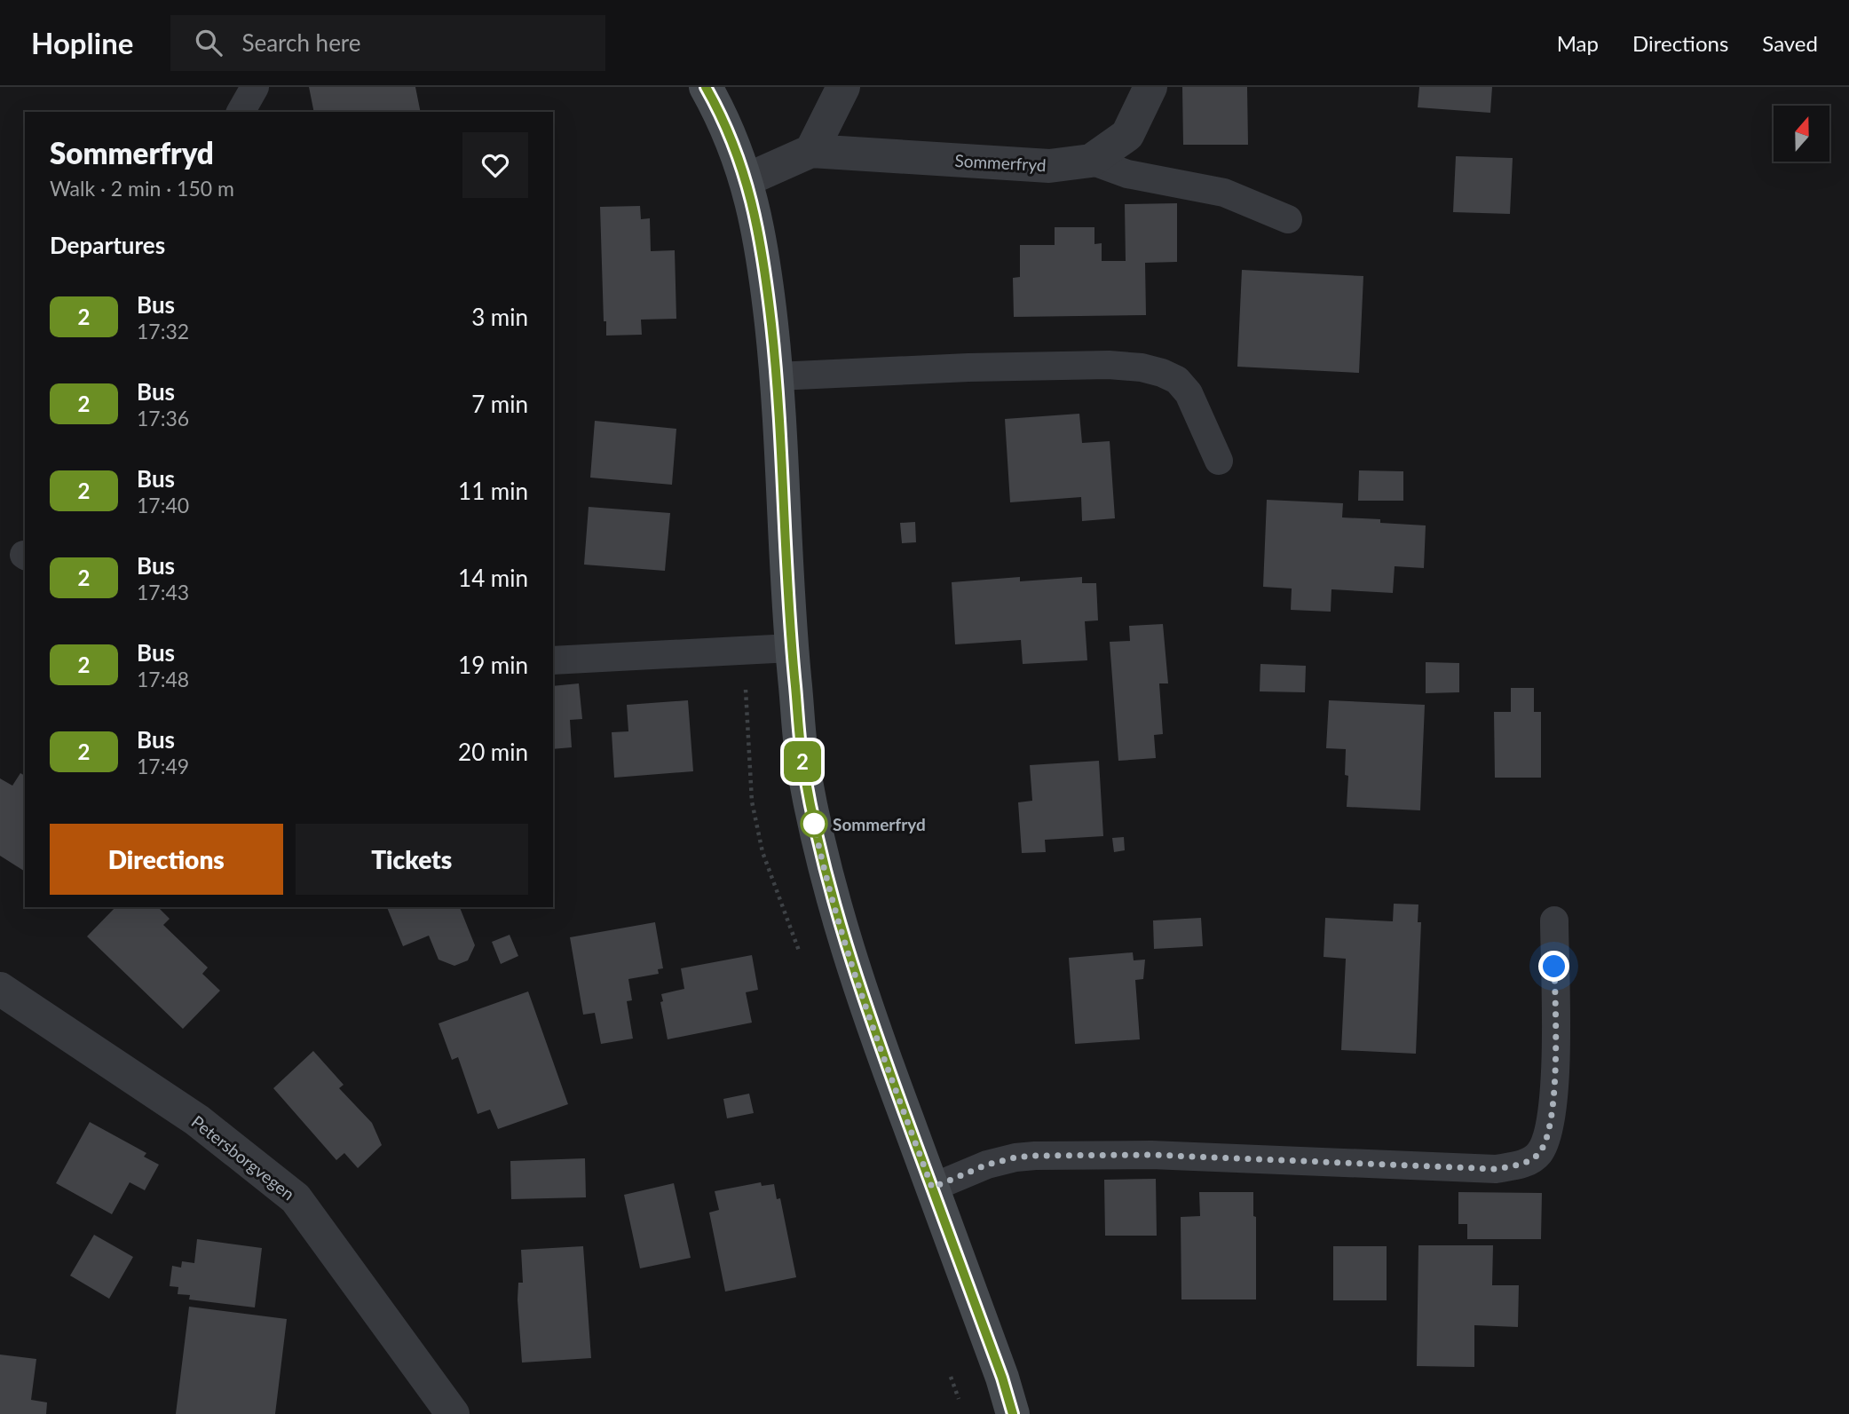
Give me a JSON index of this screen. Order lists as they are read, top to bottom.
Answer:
{
  "streets": {
    "street": ["Sommerfryd", "Petersborgvegen"]
  },
  "places": ["Sommerfryd"],
  "lines": ["bus line 2"],
  "north": "top",
  "page": {
    "header": "Hopline",
    "search": "Search here",
    "nav": ["Map", "Directions", "Saved"],
    "on_map": "2",
    "heading": [
      ["Sommerfryd", "Walk · 2 min · 150 m"],
      "Departures"
    ],
    "list": [
      {
        "mark": "2",
        "name": "Bus",
        "note": "17:32",
        "value": "3 min"
      },
      {
        "mark": "2",
        "name": "Bus",
        "note": "17:36",
        "value": "7 min"
      },
      {
        "mark": "2",
        "name": "Bus",
        "note": "17:40",
        "value": "11 min"
      },
      {
        "mark": "2",
        "name": "Bus",
        "note": "17:43",
        "value": "14 min"
      },
      {
        "mark": "2",
        "name": "Bus",
        "note": "17:48",
        "value": "19 min"
      },
      {
        "mark": "2",
        "name": "Bus",
        "note": "17:49",
        "value": "20 min"
      }
    ],
    "buttons": ["Directions", "Tickets"]
  }
}
